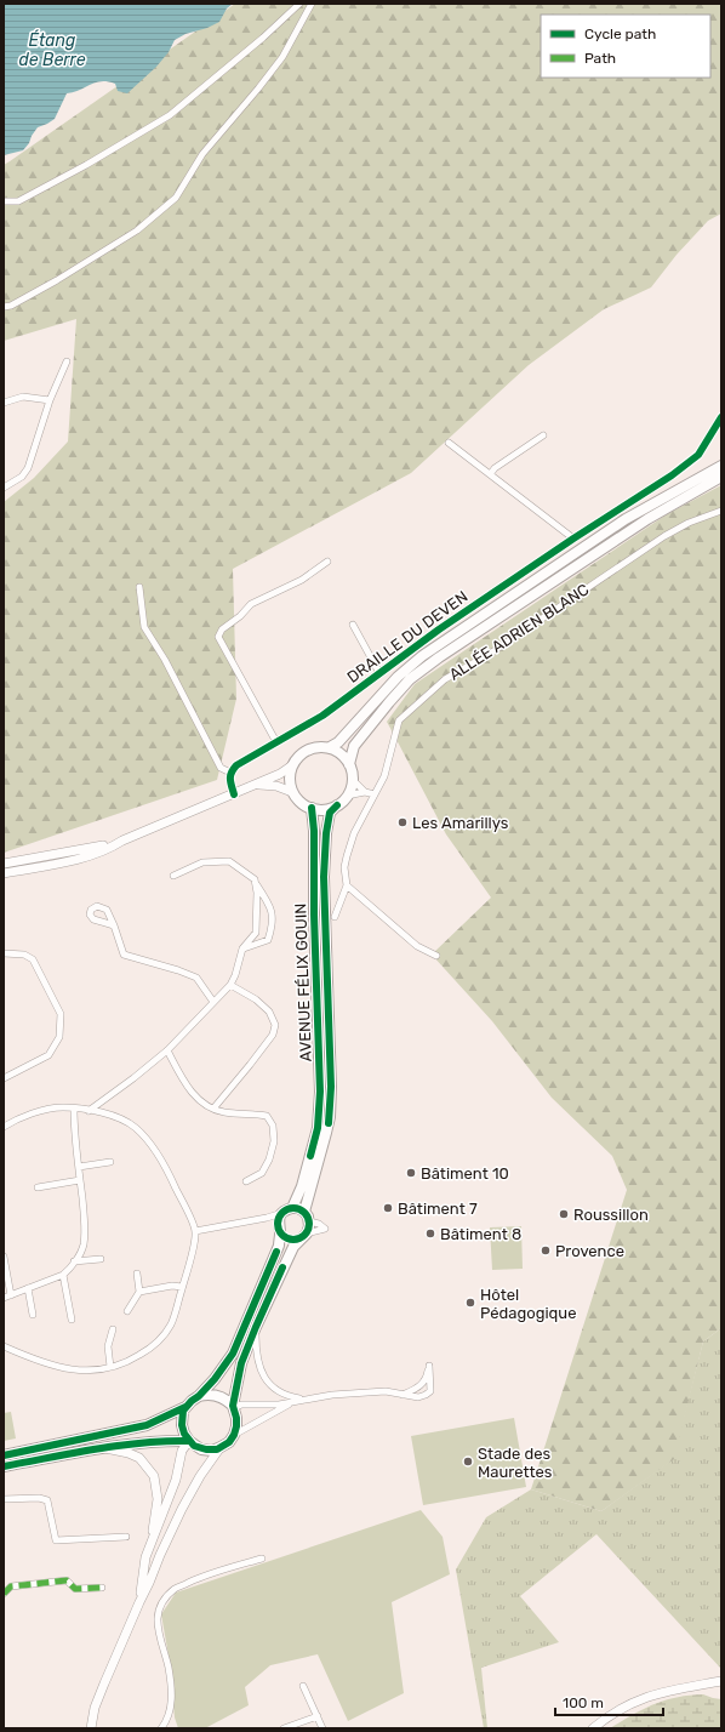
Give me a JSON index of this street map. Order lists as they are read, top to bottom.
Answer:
{
  "streets": {
    "main road": ["AVENUE FÉLIX GOUIN"],
    "street": ["ALLÉE ADRIEN BLANC", "DRAILLE DU DEVEN"]
  },
  "water": ["Étang de Berre"],
  "places": [
    "Les Amarillys",
    "Bâtiment 10",
    "Bâtiment 7",
    "Roussillon",
    "Bâtiment 8",
    "Provence",
    "Hôtel Pédagogique",
    "Stade des Maurettes"
  ],
  "legend": ["Cycle path", "Path"],
  "scale_bar": "100 m"
}
